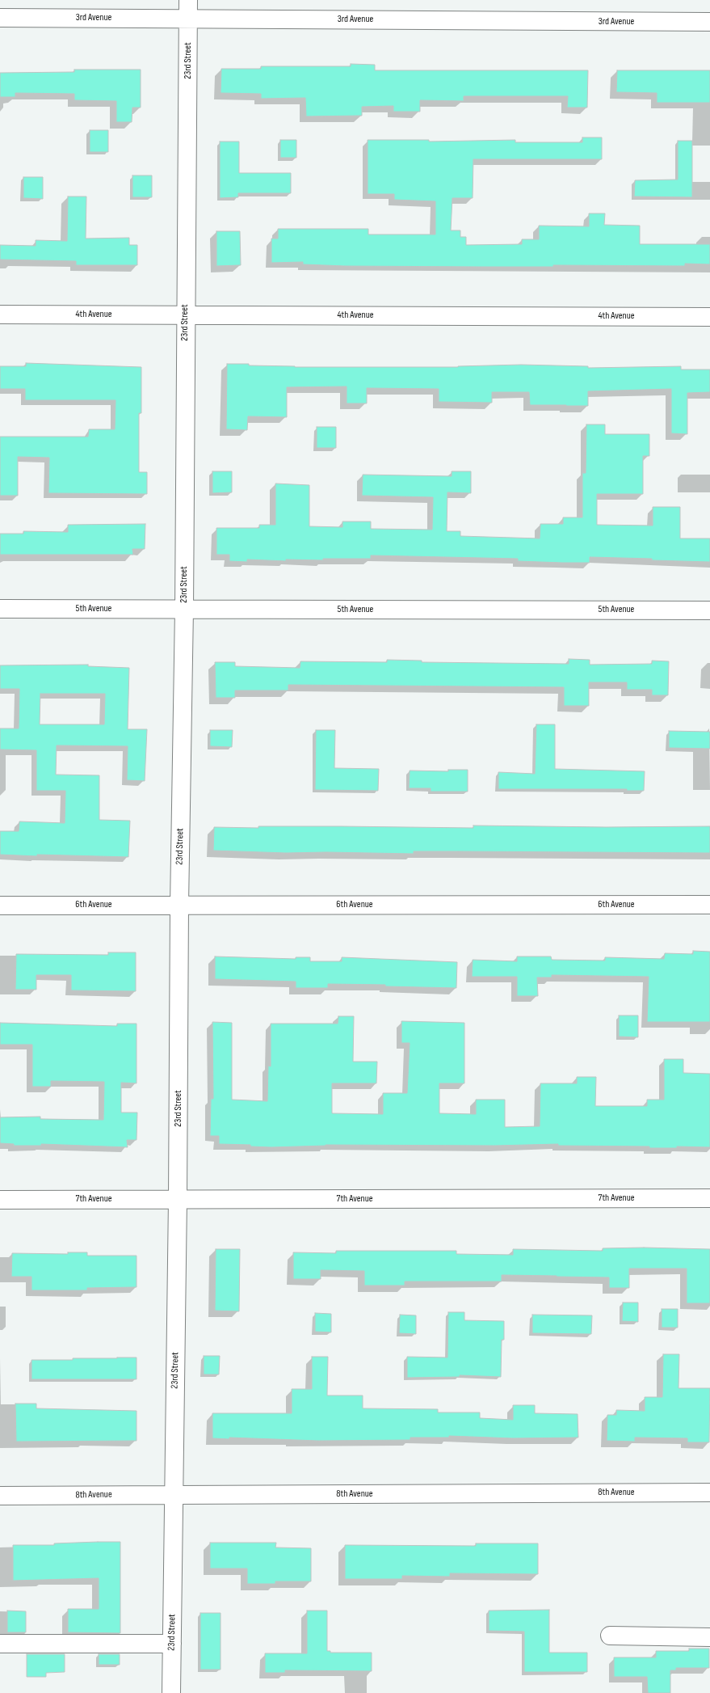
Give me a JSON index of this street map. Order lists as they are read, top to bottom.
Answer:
{
  "streets": {
    "street": [
      "3rd Avenue",
      "23rd Street",
      "4th Avenue",
      "5th Avenue",
      "6th Avenue",
      "7th Avenue",
      "8th Avenue"
    ]
  },
  "crossings": [
    ["3rd Avenue", "23rd Street"],
    ["23rd Street", "4th Avenue"],
    ["23rd Street", "5th Avenue"],
    ["23rd Street", "6th Avenue"],
    ["23rd Street", "7th Avenue"],
    ["23rd Street", "8th Avenue"]
  ]
}
